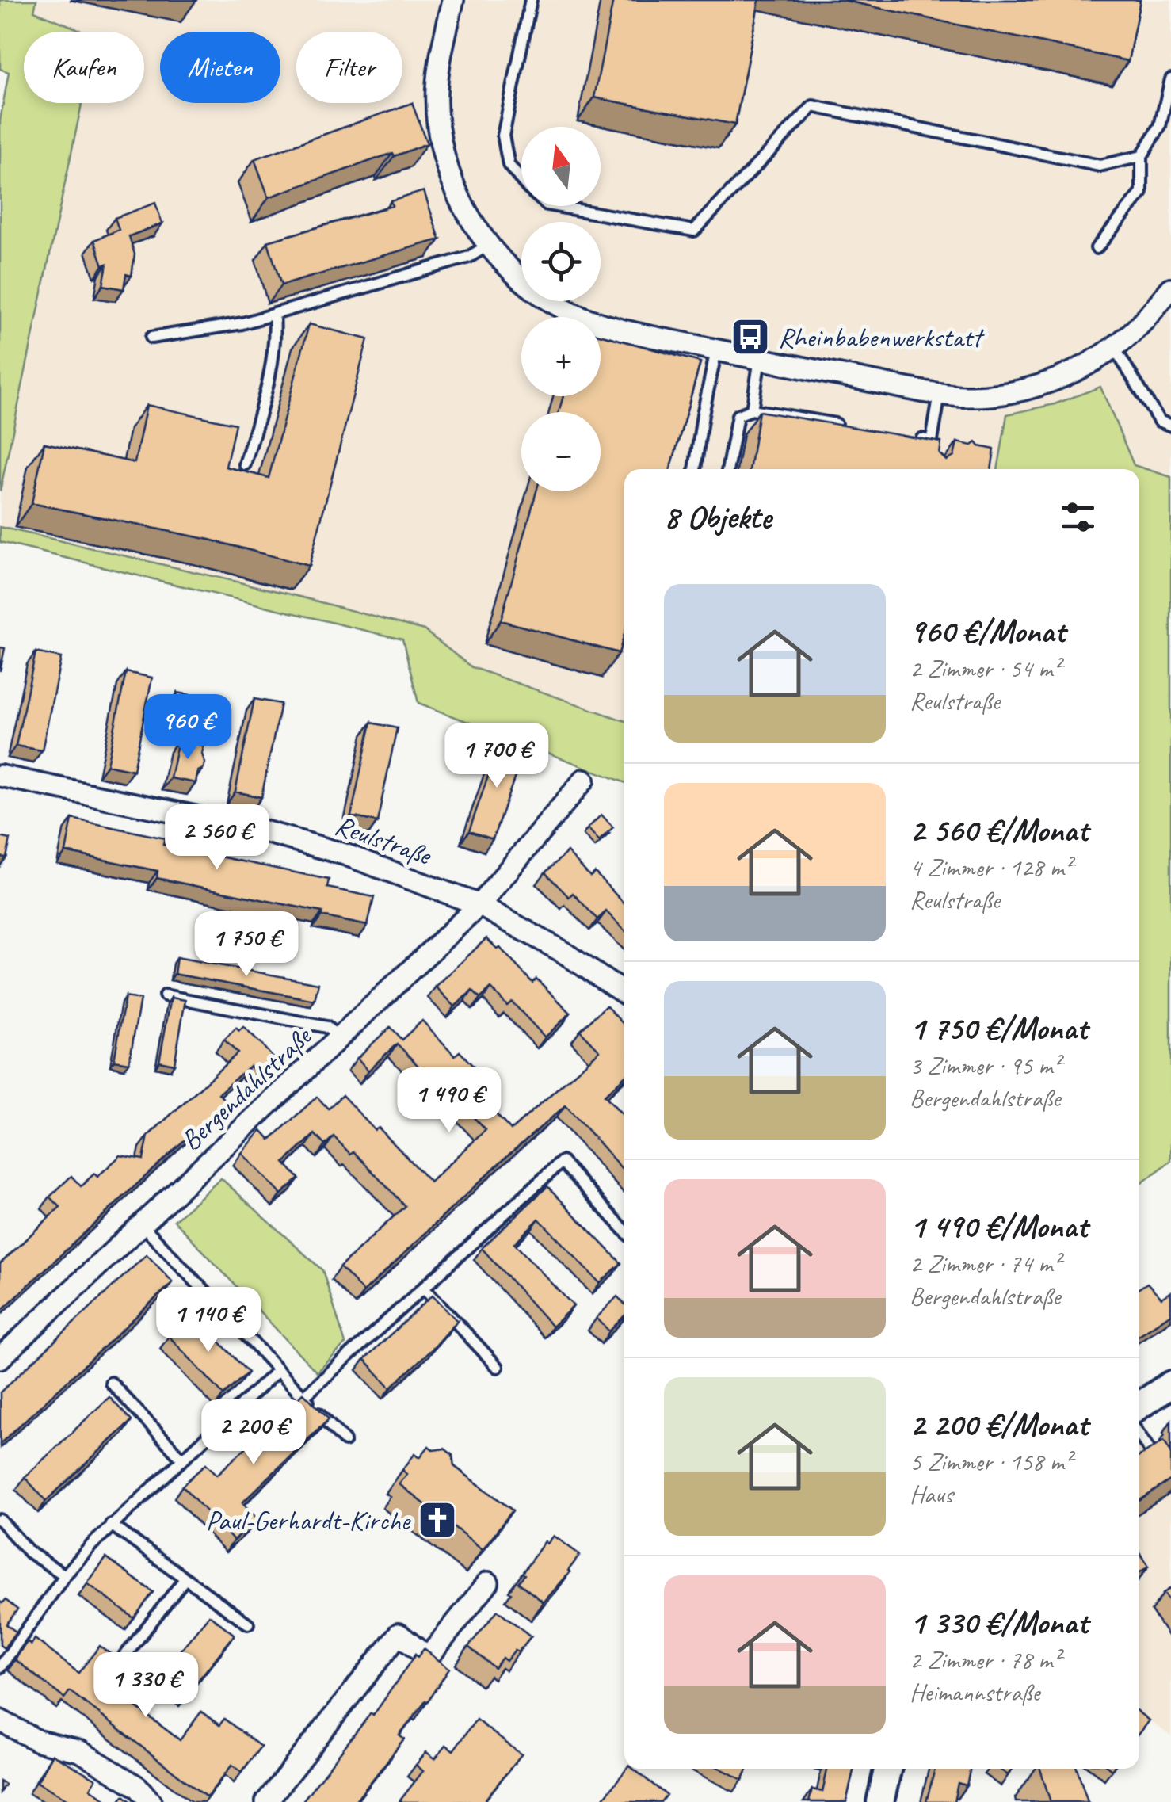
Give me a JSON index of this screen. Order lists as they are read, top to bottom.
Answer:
{
  "streets": {
    "street": ["Reulstraße", "Bergendahlstraße"]
  },
  "crossings": [
    ["Reulstraße", "Bergendahlstraße"]
  ],
  "places": {
    "bus stop": ["Rheinbabenwerkstatt"],
    "church": ["Paul-Gerhardt-Kirche"]
  },
  "north": "top",
  "page": {
    "chip": ["Kaufen", "Mieten", "Filter"],
    "map_buttons": ["+", "−"],
    "heading": "8 Objekte",
    "list": [
      {
        "name": "960 €/Monat",
        "note": "2 Zimmer · 54 m² · Reulstraße"
      },
      {
        "name": "2 560 €/Monat",
        "note": "4 Zimmer · 128 m² · Reulstraße"
      },
      {
        "name": "1 750 €/Monat",
        "note": "3 Zimmer · 95 m² · Bergendahlstraße"
      },
      {
        "name": "1 490 €/Monat",
        "note": "2 Zimmer · 74 m² · Bergendahlstraße"
      },
      {
        "name": "2 200 €/Monat",
        "note": "5 Zimmer · 158 m² · Haus"
      },
      {
        "name": "1 330 €/Monat",
        "note": "2 Zimmer · 78 m² · Heimannstraße"
      }
    ],
    "price": [
      "960 €",
      "1 700 €",
      "2 560 €",
      "1 750 €",
      "1 490 €",
      "1 140 €",
      "2 200 €",
      "1 330 €"
    ]
  }
}
